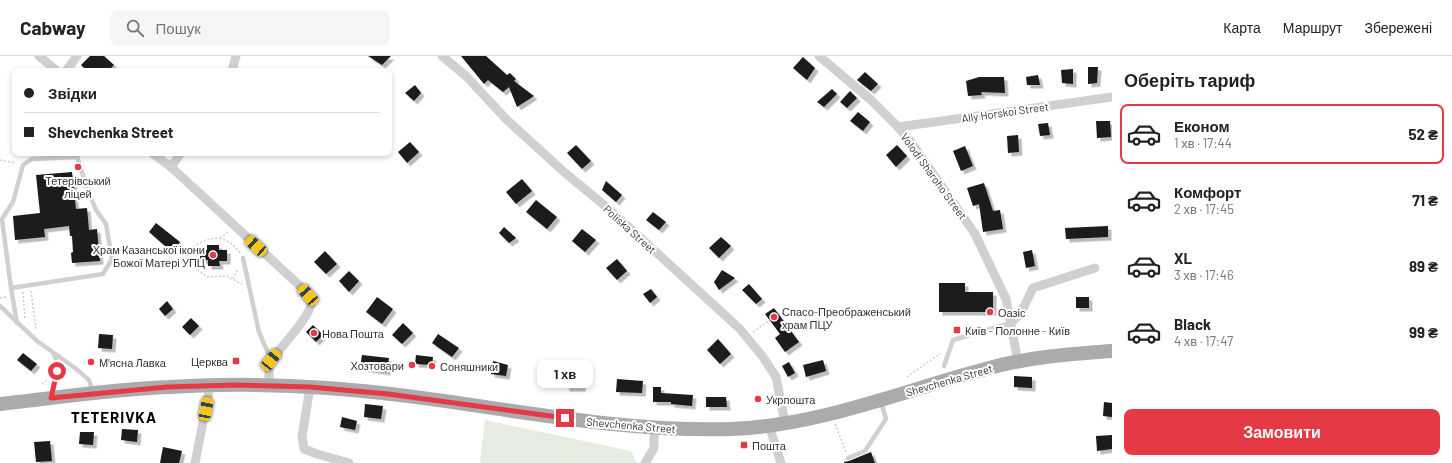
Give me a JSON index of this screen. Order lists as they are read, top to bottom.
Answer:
{
  "streets": {
    "main road": ["Shevchenka Street"],
    "street": ["Ally Horskoi Street", "Volodi Sharoho Street", "Poliska Street"]
  },
  "crossings": [
    ["Ally Horskoi Street", "Volodi Sharoho Street"],
    ["Volodi Sharoho Street", "Shevchenka Street"],
    ["Poliska Street", "Shevchenka Street"]
  ],
  "districts": ["TETERIVKA"],
  "places": {
    "other": [
      "Тетерівський ліцей",
      "Храм Казанської ікони Божої Матері УПЦ",
      "Оазіс",
      "Спасо-Преображенський храм ПЦУ",
      "Нова Пошта",
      "М'ясна Лавка",
      "Хозтовари",
      "Соняшники",
      "Укрпошта"
    ],
    "transit": ["Київ - Полонне - Київ", "Церква", "Пошта"]
  },
  "page": {
    "header": "Cabway",
    "search": "Пошук",
    "nav": ["Карта", "Маршрут", "Збережені"],
    "heading": "Оберіть тариф",
    "banner": ["Звідки", "Shevchenka Street"],
    "list": [
      {
        "name": "Економ",
        "note": "1 хв · 17:44",
        "value": "52 ₴"
      },
      {
        "name": "Комфорт",
        "note": "2 хв · 17:45",
        "value": "71 ₴"
      },
      {
        "name": "XL",
        "note": "3 хв · 17:46",
        "value": "89 ₴"
      },
      {
        "name": "Black",
        "note": "4 хв · 17:47",
        "value": "99 ₴"
      }
    ],
    "bubble": "1 хв",
    "buttons": "Замовити"
  }
}
